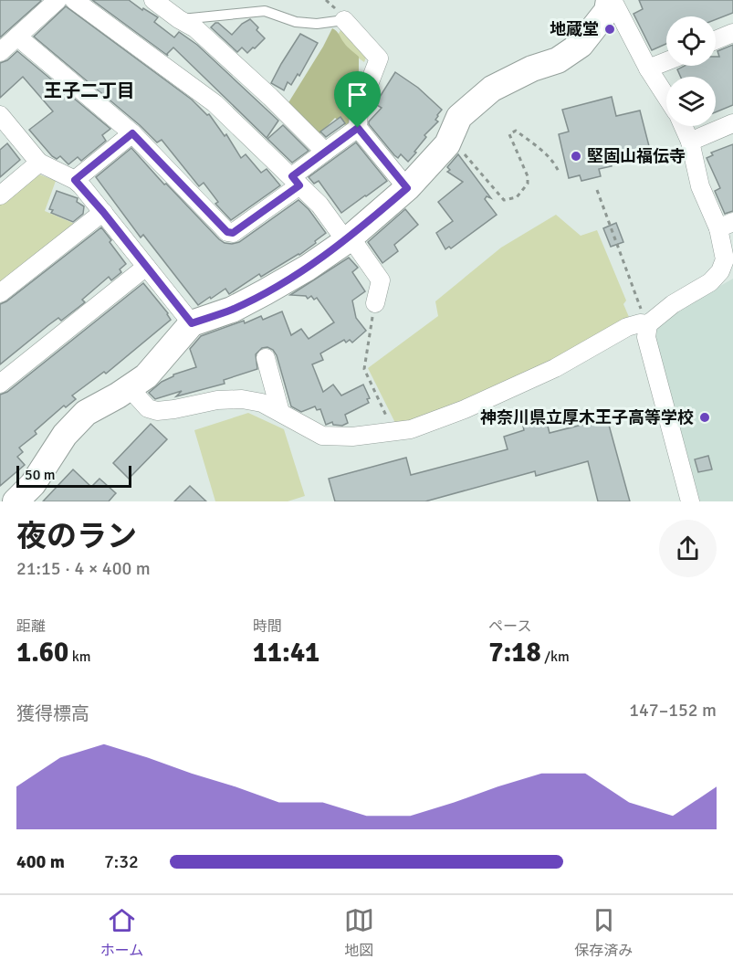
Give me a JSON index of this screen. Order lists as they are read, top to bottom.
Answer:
{
  "districts": ["王子二丁目"],
  "places": ["地蔵堂", "堅固山福伝寺", "神奈川県立厚木王子高等学校"],
  "scale_bar": "50 m",
  "page": {
    "scale": "50 m",
    "heading": ["夜のラン", "21:15 · 4 × 400 m"],
    "stats": [
      ["距離", "1.60 km"],
      ["時間", "11:41"],
      ["ペース", "7:18 /km"]
    ],
    "chart": ["獲得標高", "147–152 m"],
    "list": [
      {
        "name": "400 m",
        "note": "7:32"
      }
    ],
    "tabs": ["ホーム", "地図", "保存済み"]
  }
}
